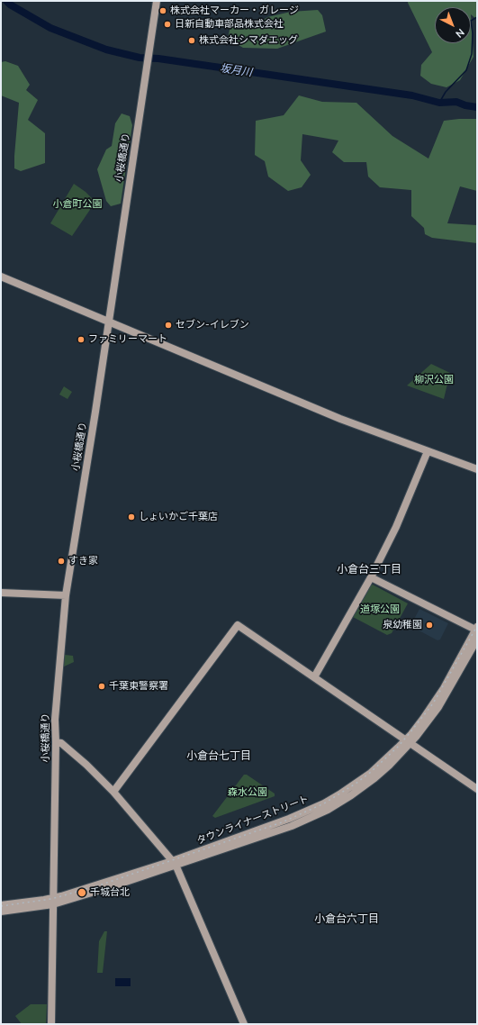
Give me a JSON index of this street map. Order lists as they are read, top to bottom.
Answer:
{
  "streets": {
    "street": ["小桜橋通り", "タウンライナーストリート"]
  },
  "crossings": [
    ["小桜橋通り", "タウンライナーストリート"]
  ],
  "districts": ["小倉台三丁目", "小倉台七丁目", "小倉台六丁目"],
  "water": ["坂月川"],
  "parks": [
    "小倉町公園",
    "柳沢公園",
    "道塚公園",
    "森水公園"
  ],
  "places": [
    "株式会社マーカー・ガレージ",
    "日新自動車部品株式会社",
    "株式会社シマダエッグ",
    "セブン-イレブン",
    "ファミリーマート",
    "しょいかご千葉店",
    "すき家",
    "泉幼稚園",
    "千葉東警察署",
    "千城台北"
  ],
  "north": "bottom right"
}
